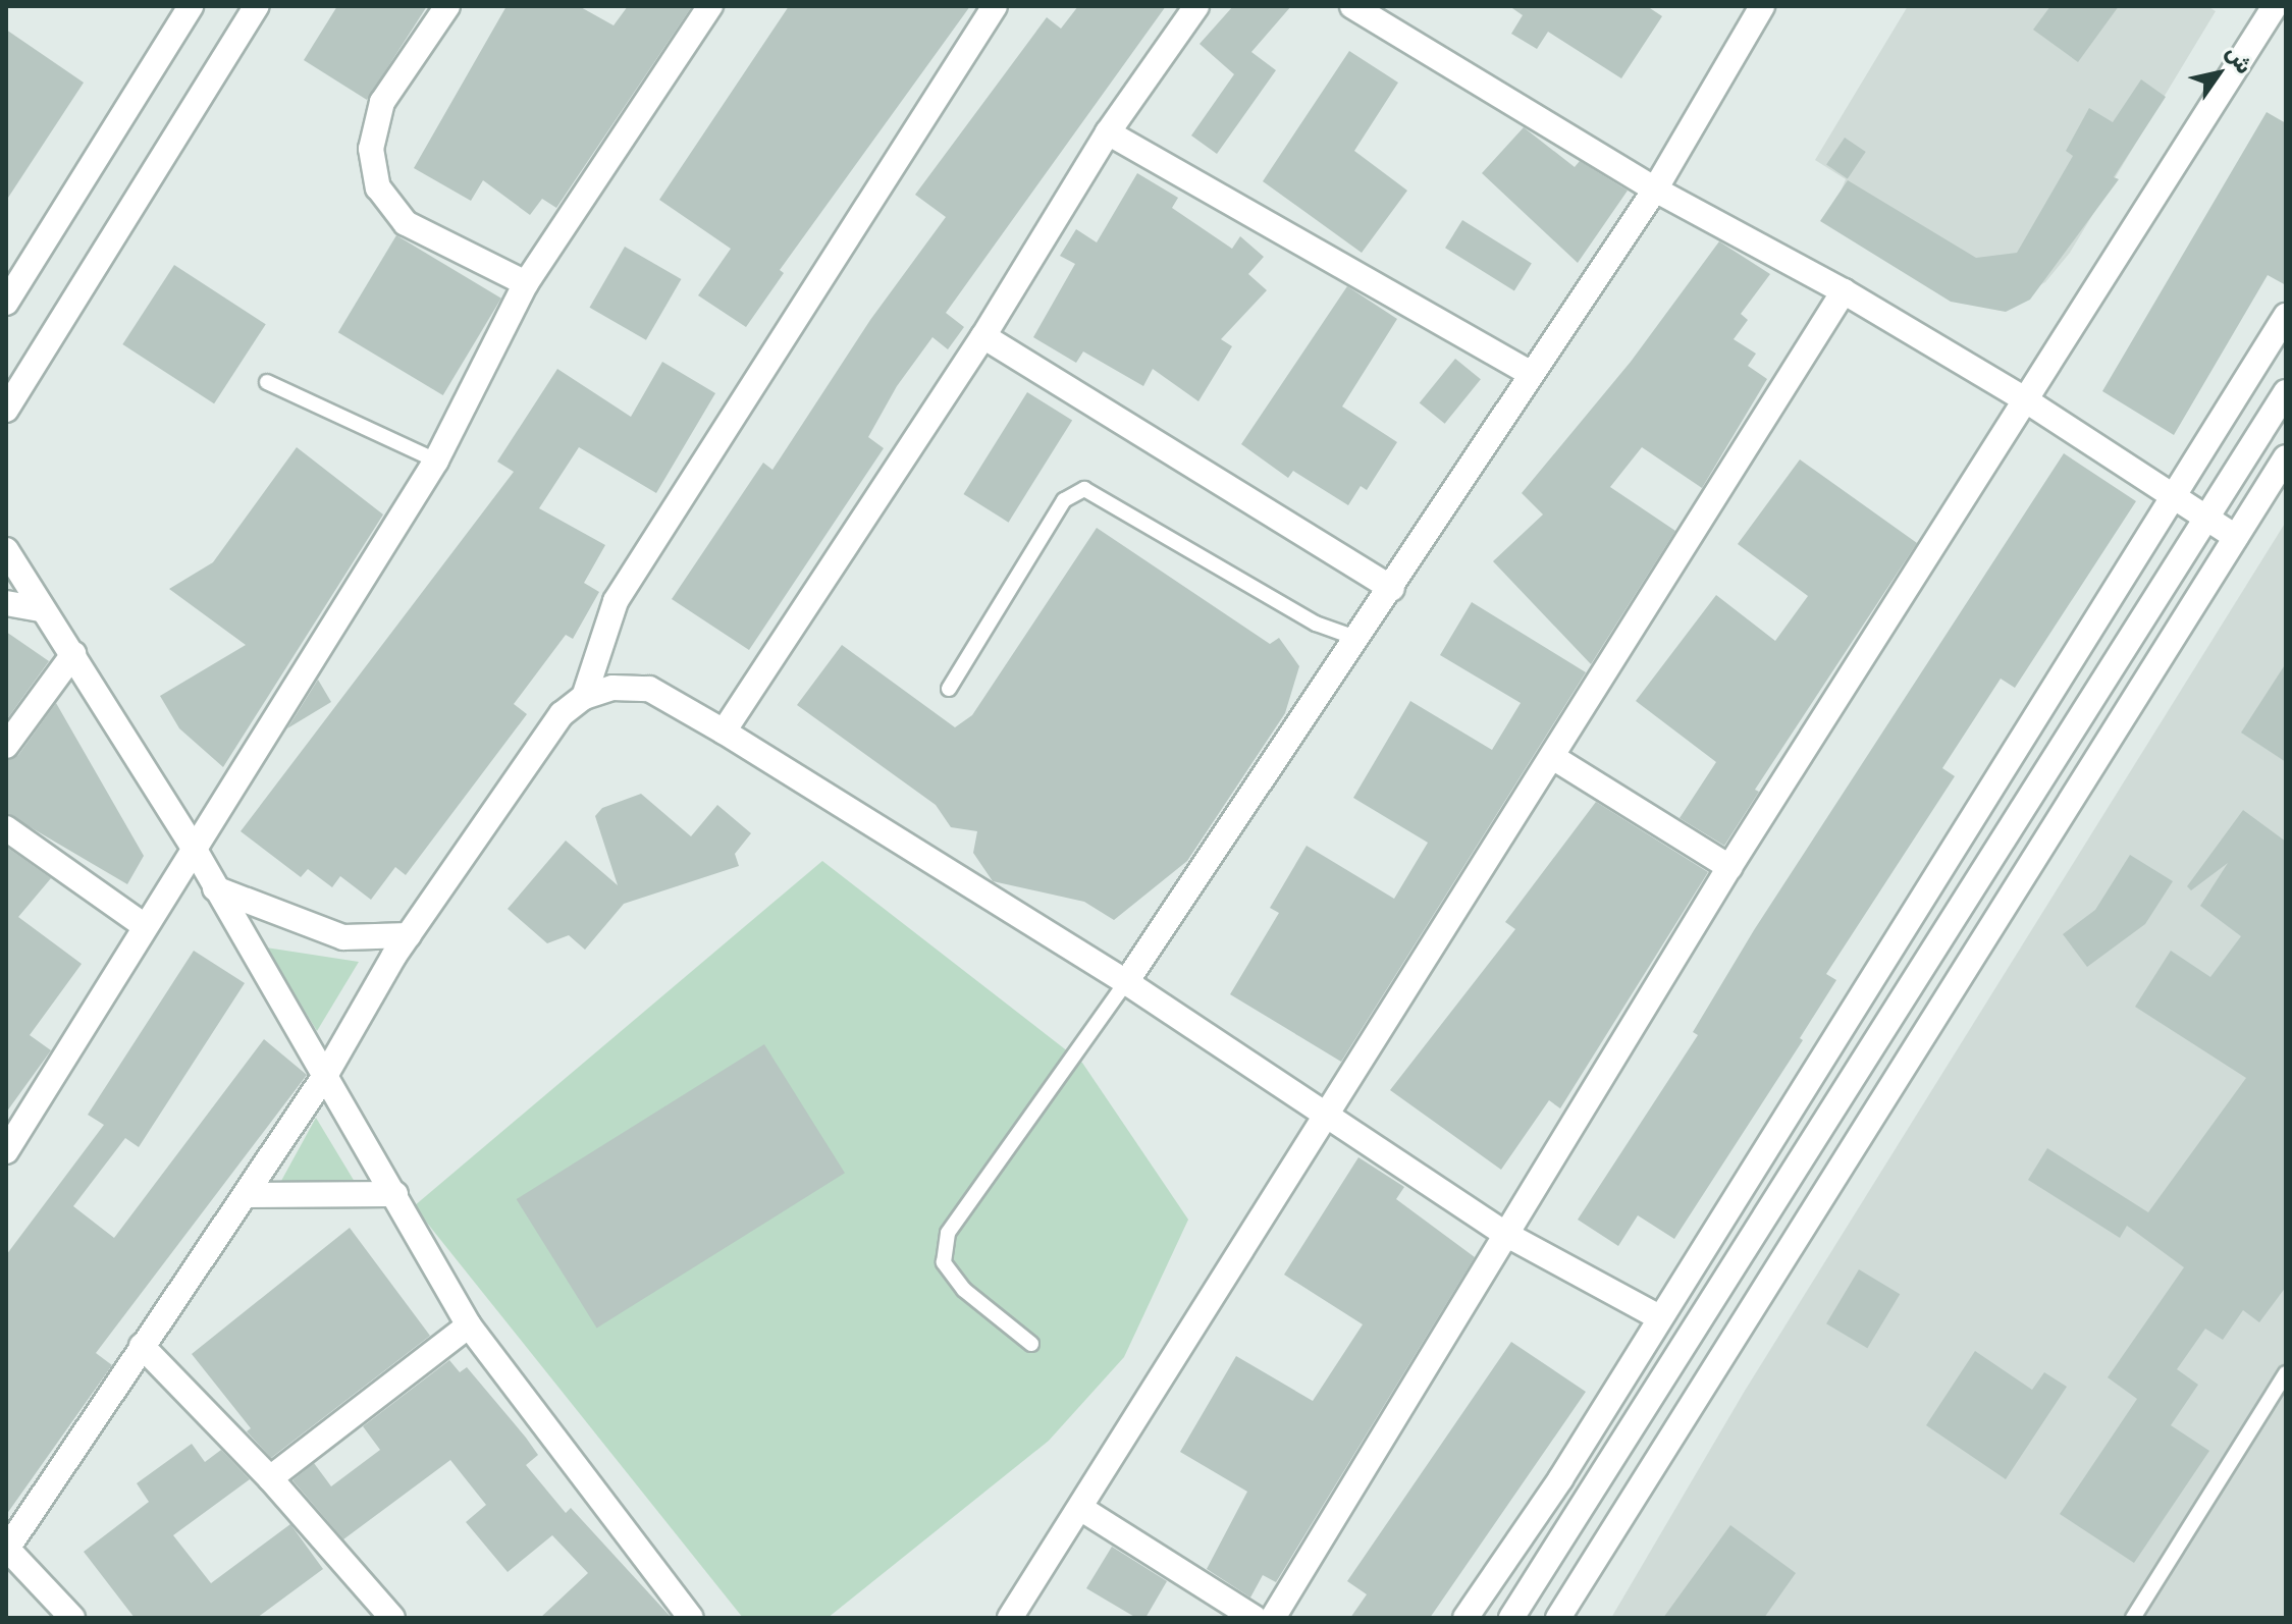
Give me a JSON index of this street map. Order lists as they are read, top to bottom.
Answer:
{
  "north": "top right"
}
